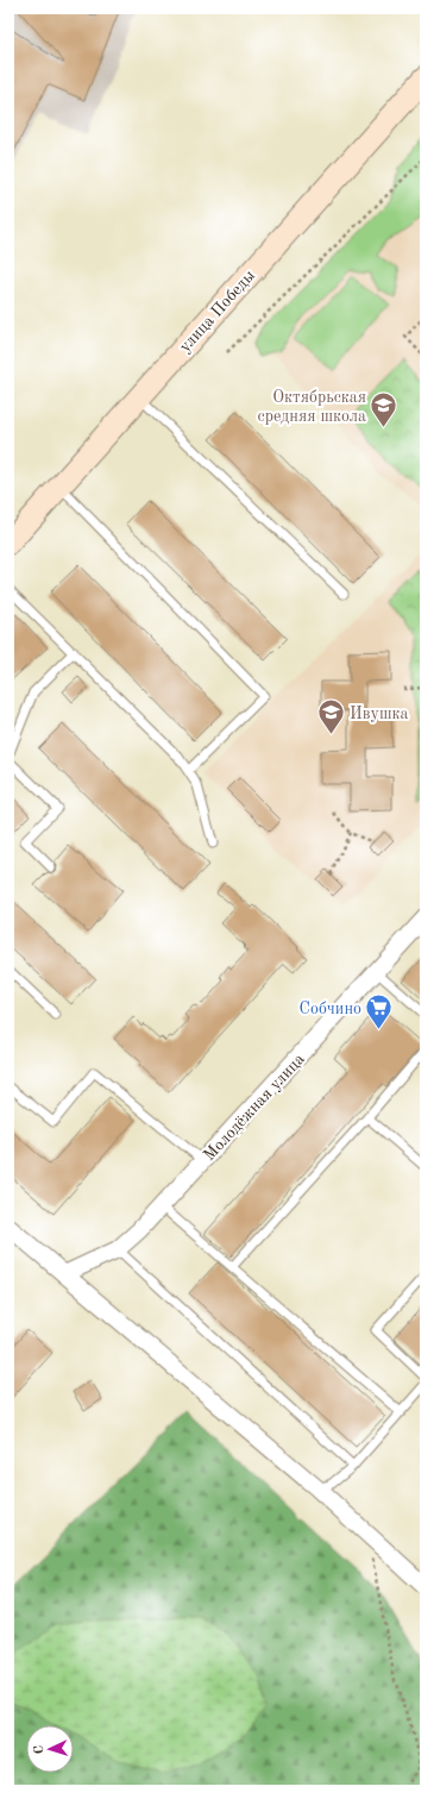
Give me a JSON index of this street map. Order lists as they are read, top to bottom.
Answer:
{
  "streets": {
    "street": ["улица Победы", "Молодёжная улица"]
  },
  "places": {
    "school or university": ["Октябрьская средняя школа", "Ивушка"],
    "supermarket": ["Собчино"]
  },
  "north": "left"
}
